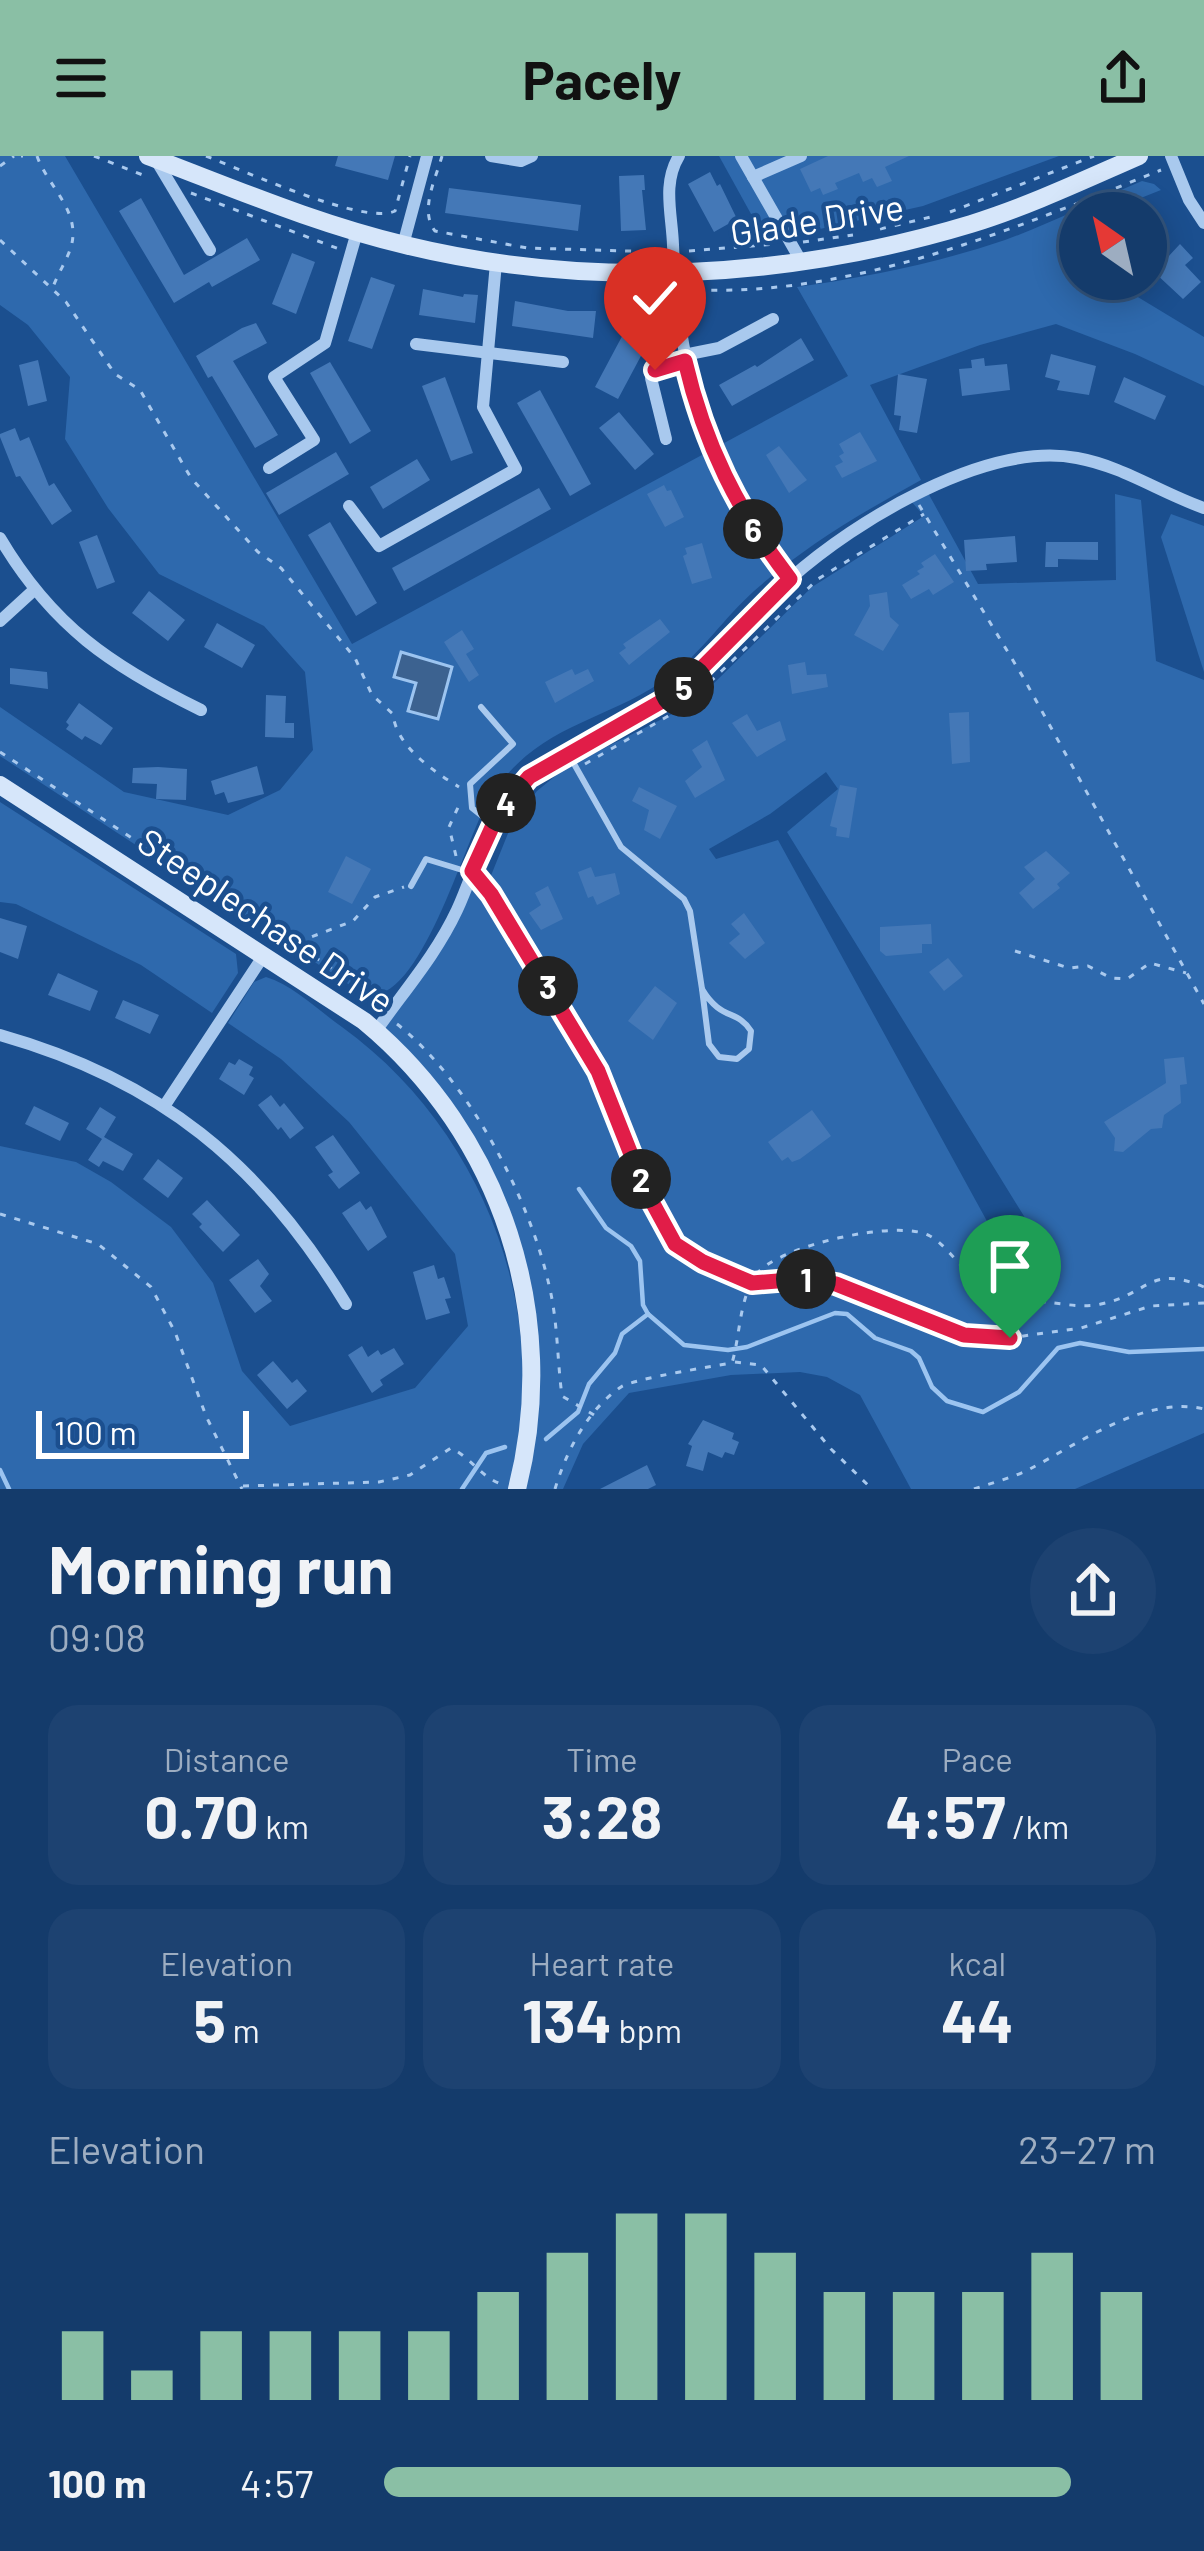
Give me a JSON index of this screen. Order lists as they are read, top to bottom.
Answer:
{
  "streets": {
    "street": ["Glade Drive", "Steeplechase Drive"]
  },
  "scale_bar": "100 m",
  "north": "top left",
  "page": {
    "header": "Pacely",
    "pins": [
      "6",
      "5",
      "4",
      "3",
      "2",
      "1"
    ],
    "scale": "100 m",
    "heading": ["Morning run", "09:08"],
    "stats": [
      ["Distance", "0.70 km"],
      ["Time", "3:28"],
      ["Pace", "4:57 /km"],
      ["Elevation", "5 m"],
      ["Heart rate", "134 bpm"],
      ["kcal", "44"]
    ],
    "chart": ["Elevation", "23–27 m"],
    "list": [
      {
        "name": "100 m",
        "note": "4:57"
      }
    ]
  }
}
